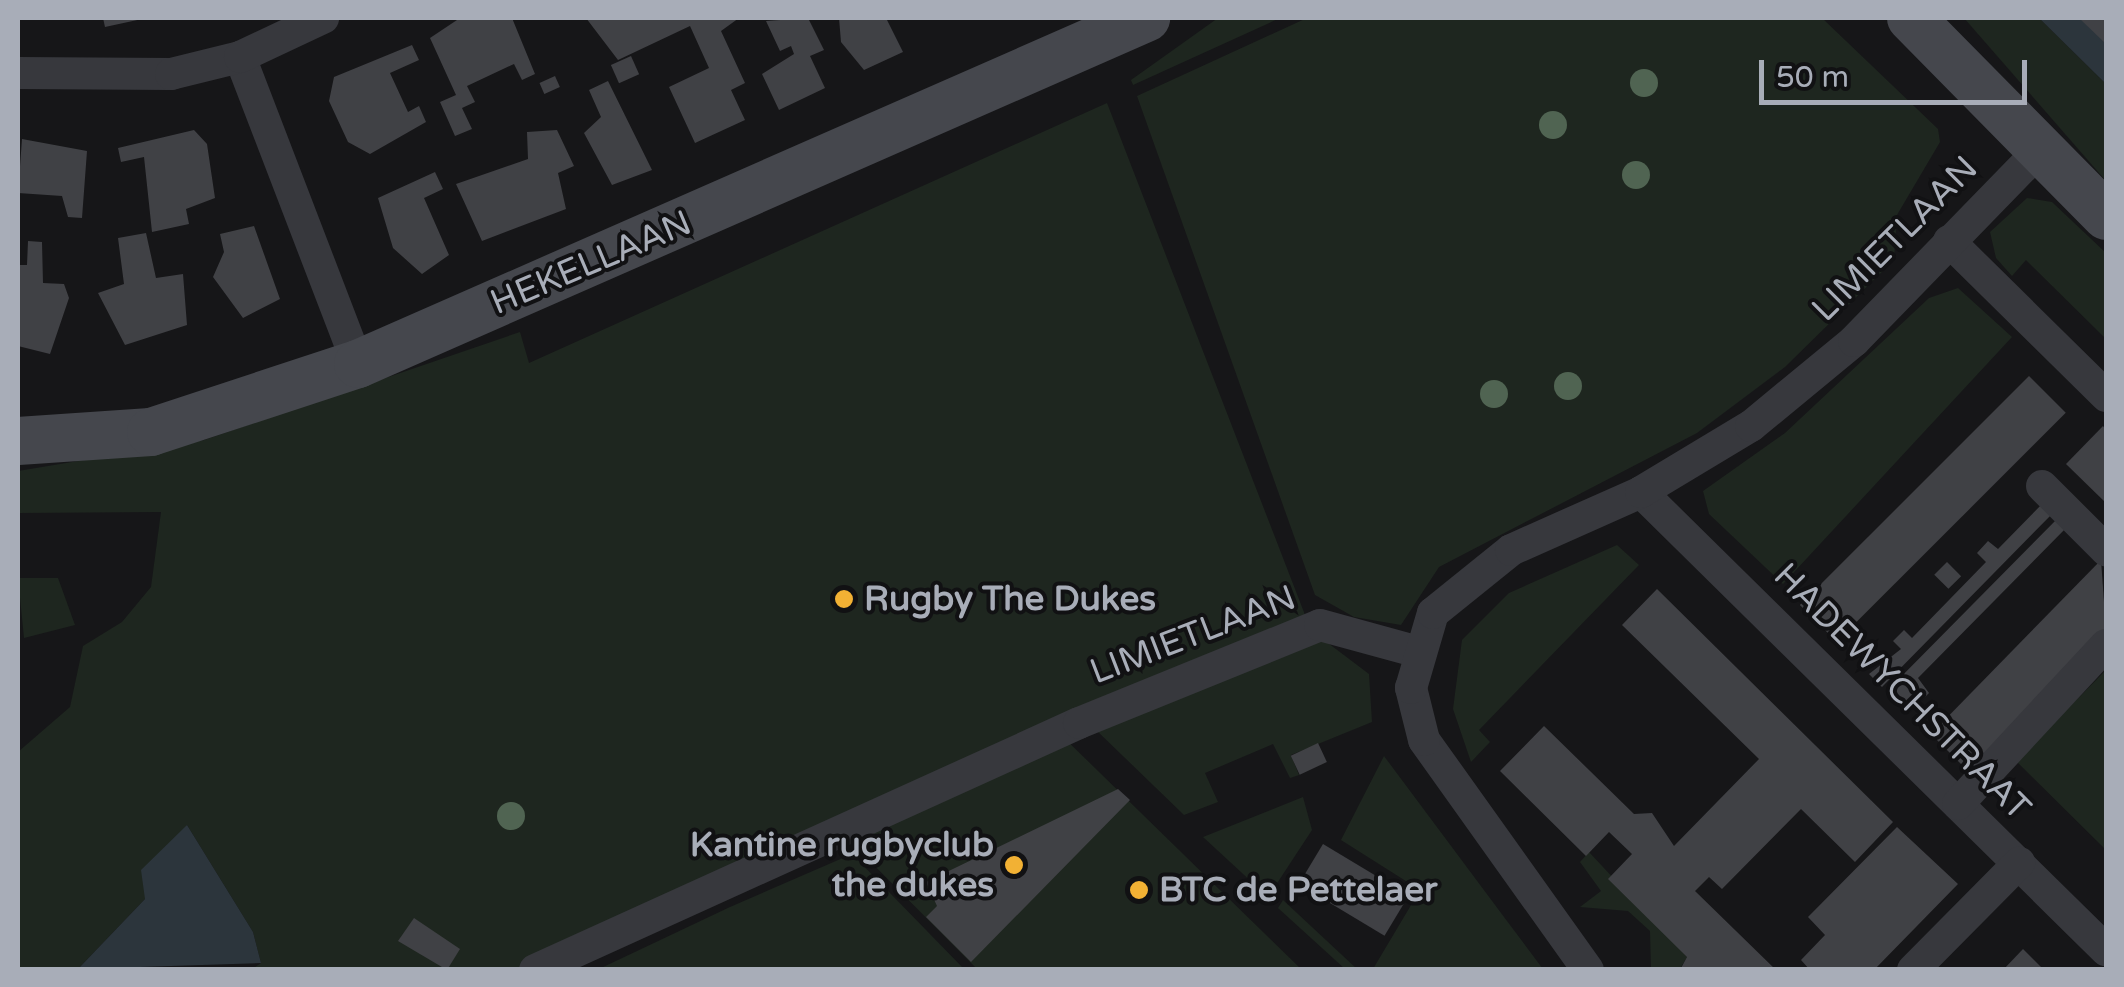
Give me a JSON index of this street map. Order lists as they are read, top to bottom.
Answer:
{
  "streets": {
    "main road": ["HEKELLAAN"],
    "street": ["LIMIETLAAN", "HADEWYCHSTRAAT"]
  },
  "crossings": [
    ["LIMIETLAAN", "HADEWYCHSTRAAT"]
  ],
  "places": ["Rugby The Dukes", "Kantine rugbyclub the dukes", "BTC de Pettelaer"],
  "scale_bar": "50 m"
}
